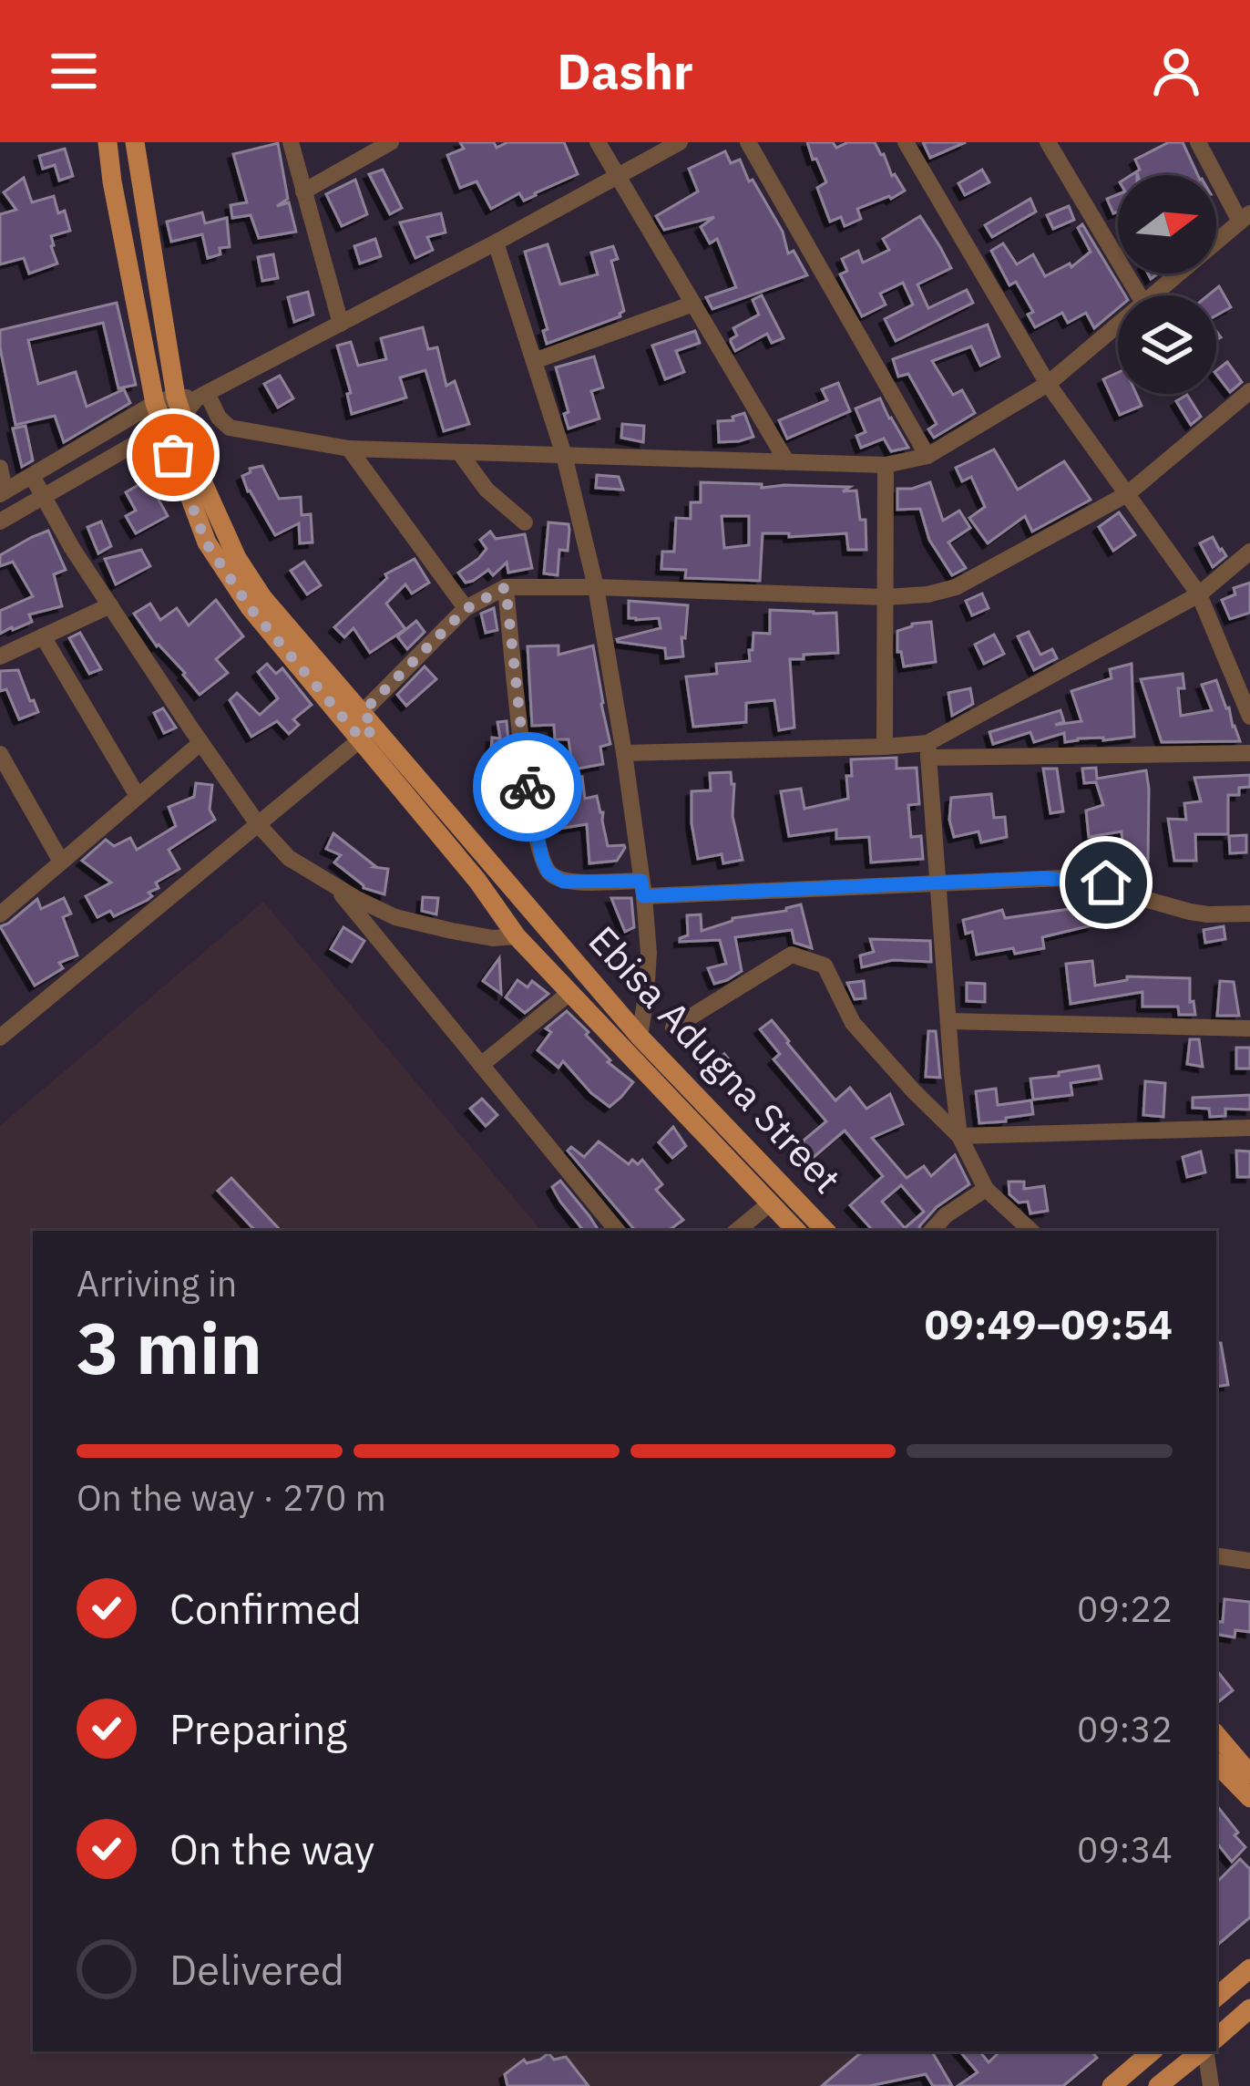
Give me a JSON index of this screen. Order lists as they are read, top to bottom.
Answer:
{
  "streets": {
    "main road": ["Ebisa Adugna Street"]
  },
  "north": "right",
  "page": {
    "header": "Dashr",
    "heading": ["3 min", "Arriving in", "09:49–09:54"],
    "bar": "On the way · 270 m",
    "list": [
      ["Confirmed", "09:22"],
      ["Preparing", "09:32"],
      ["On the way", "09:34"],
      "Delivered"
    ]
  }
}
